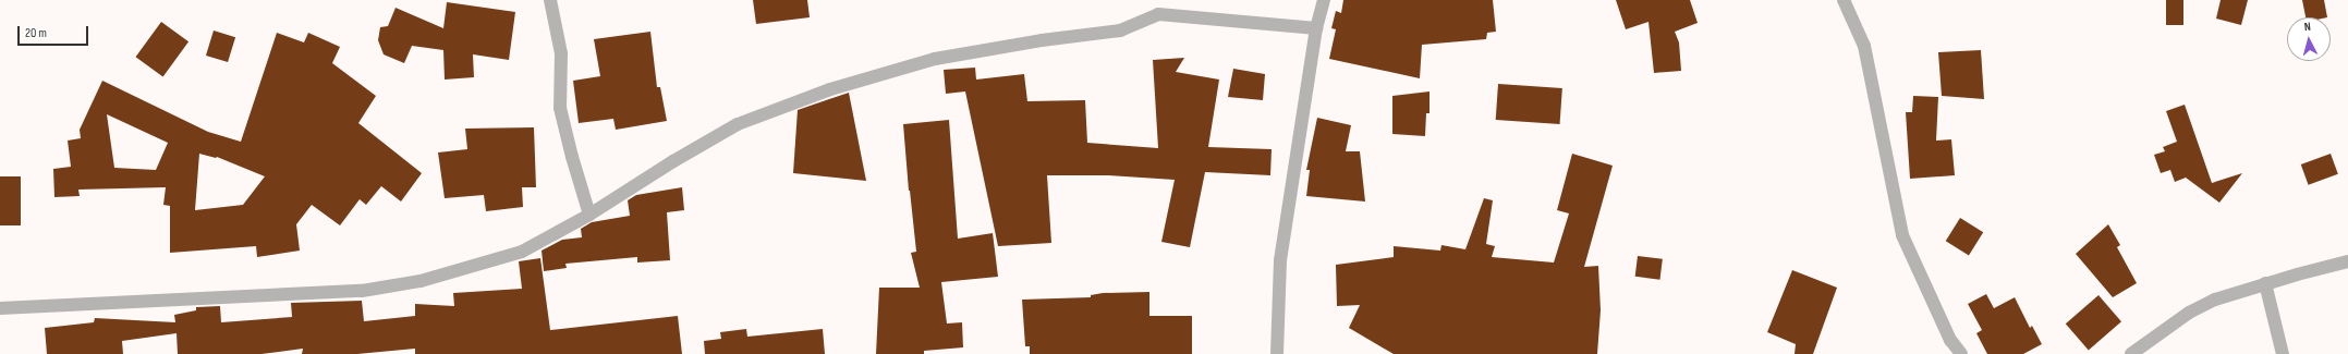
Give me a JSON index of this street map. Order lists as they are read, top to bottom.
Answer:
{
  "scale_bar": "20 m",
  "north": "top"
}
